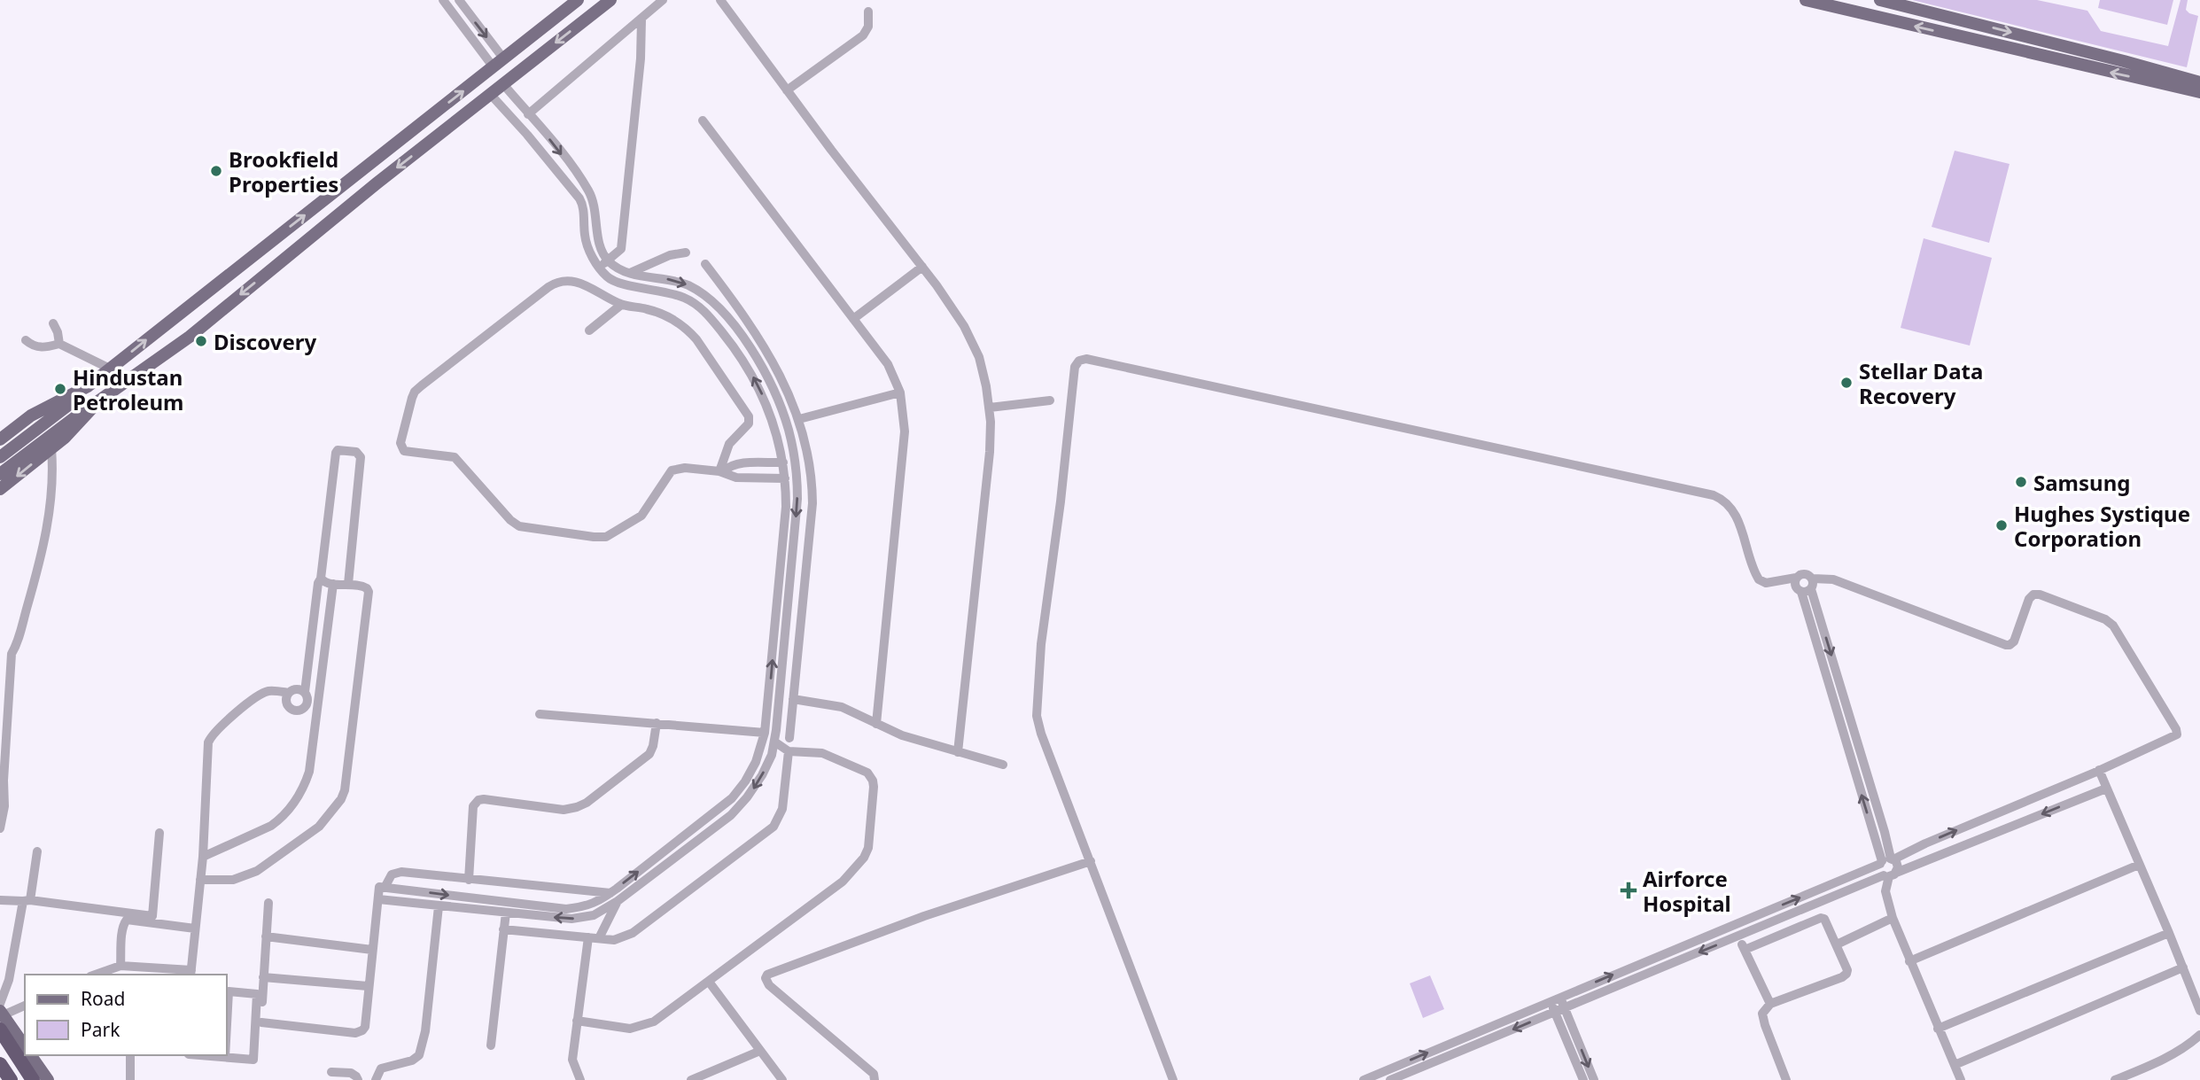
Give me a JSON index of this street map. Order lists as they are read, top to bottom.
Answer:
{
  "places": {
    "other": [
      "Brookfield Properties",
      "Discovery",
      "Stellar Data Recovery",
      "Hindustan Petroleum",
      "Samsung",
      "Hughes Systique Corporation"
    ],
    "health": ["Airforce Hospital"]
  },
  "legend": ["Road", "Park"]
}
